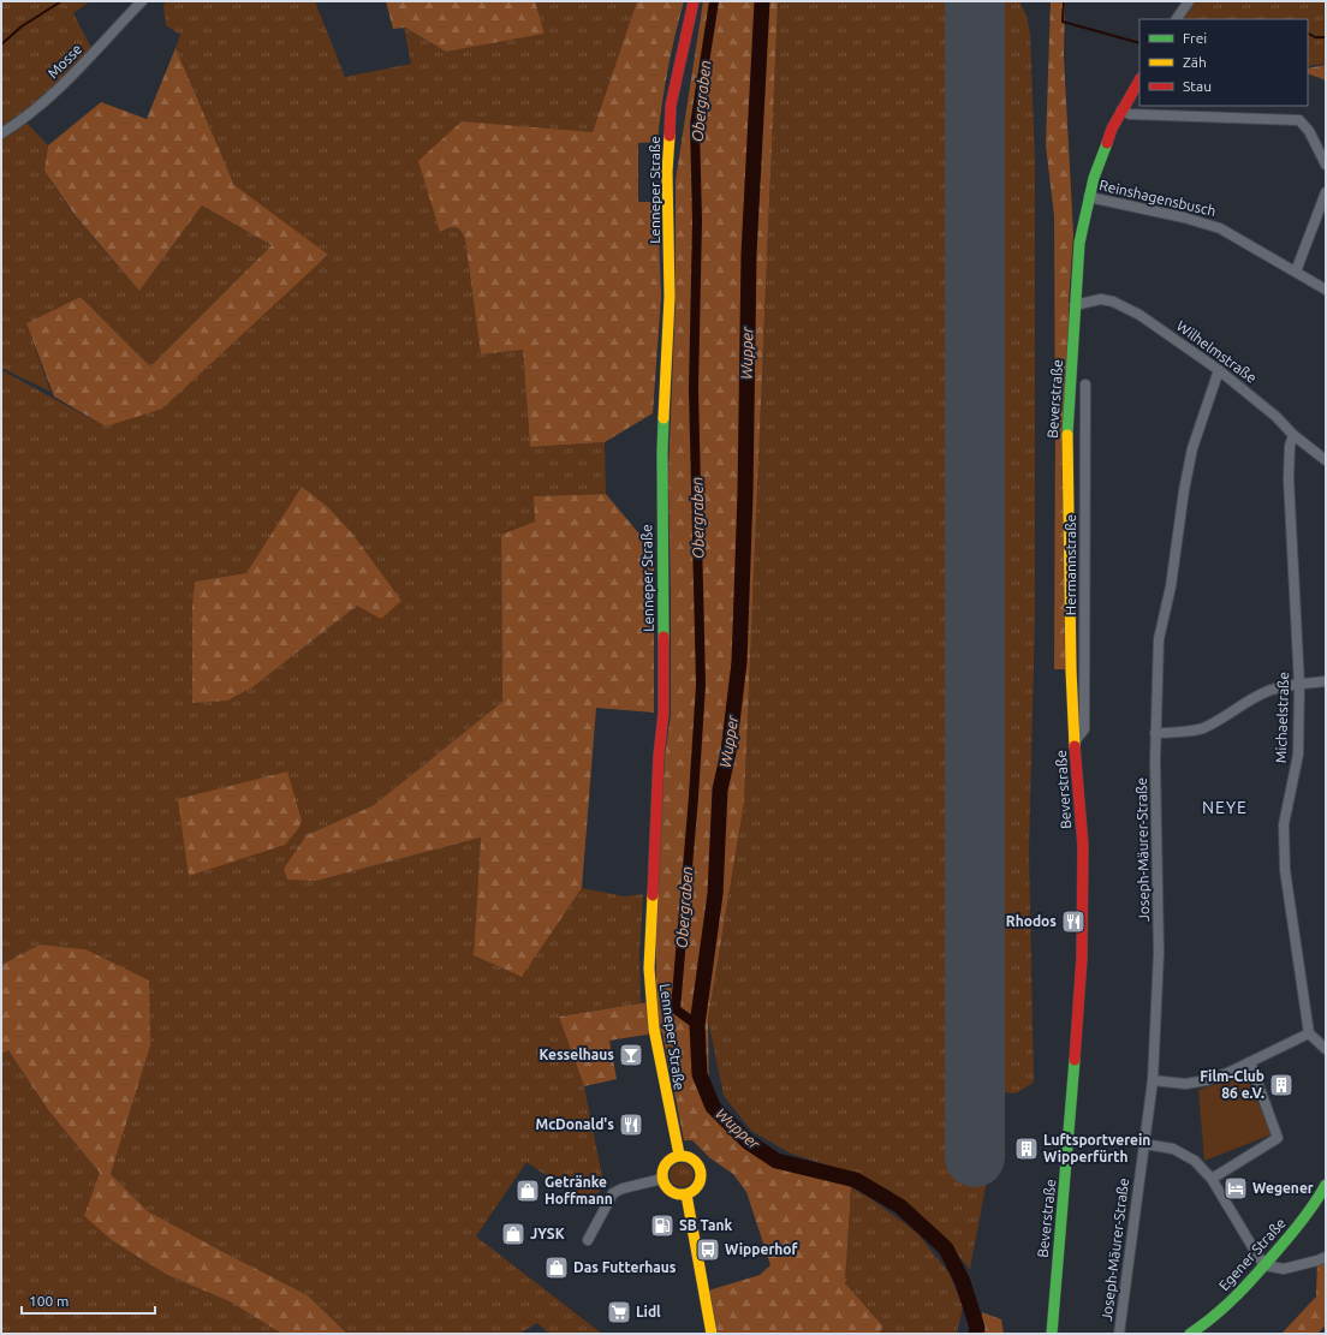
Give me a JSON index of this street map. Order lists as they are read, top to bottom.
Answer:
{
  "streets": {
    "street": [
      "Mosse",
      "Lenneper Straße",
      "Reinshagensbusch",
      "Wilhelmstraße",
      "Beverstraße",
      "Hermannstraße",
      "Michaelstraße",
      "Joseph-Mäurer-Straße",
      "Egener Straße"
    ]
  },
  "crossings": [
    ["Reinshagensbusch", "Beverstraße"],
    ["Wilhelmstraße", "Beverstraße"],
    ["Wilhelmstraße", "Michaelstraße"],
    ["Wilhelmstraße", "Joseph-Mäurer-Straße"],
    ["Beverstraße", "Hermannstraße"]
  ],
  "districts": ["NEYE"],
  "water": ["Obergraben", "Wupper"],
  "places": {
    "restaurant": ["Rhodos", "McDonald's"],
    "bar": ["Kesselhaus"],
    "building": ["Film-Club 86 e.V.", "Luftsportverein Wipperfürth"],
    "hotel": ["Wegener"],
    "shop": ["Getränke Hoffmann", "JYSK", "Das Futterhaus"],
    "fuel station": ["SB Tank"],
    "bus stop": ["Wipperhof"],
    "supermarket": ["Lidl"]
  },
  "legend": ["Frei", "Zäh", "Stau"],
  "scale_bar": "100 m"
}
